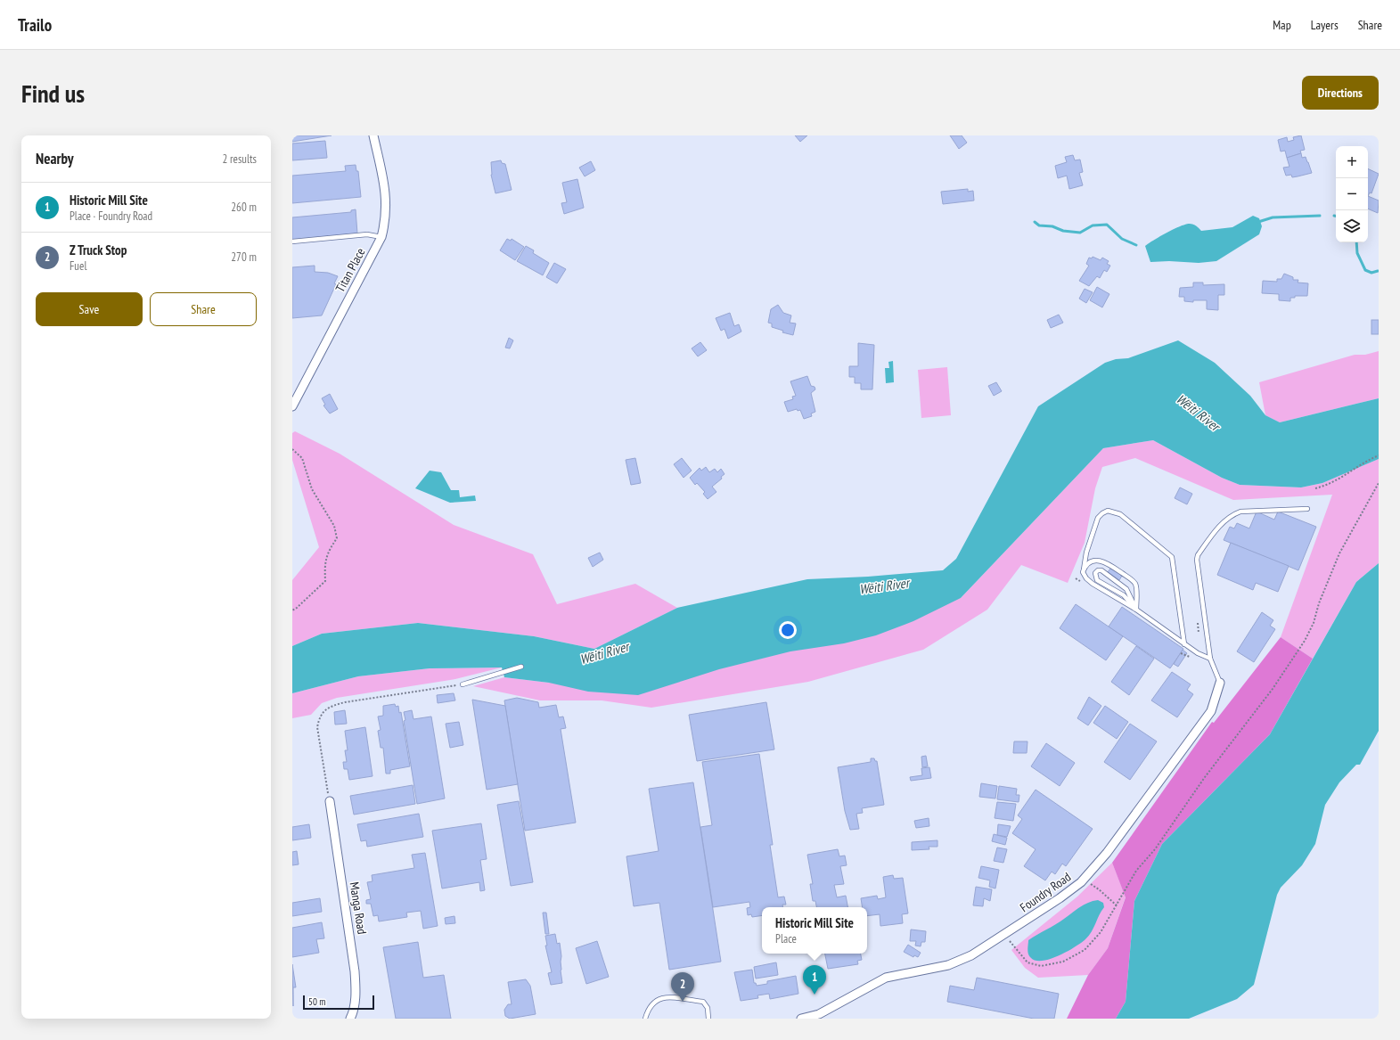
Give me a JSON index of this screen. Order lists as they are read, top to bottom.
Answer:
{
  "streets": {
    "street": ["Titan Place", "Foundry Road", "Manga Road"]
  },
  "water": ["Wēiti River"],
  "scale_bar": "50 m",
  "page": {
    "header": "Trailo",
    "nav": ["Map", "Layers", "Share"],
    "buttons": [
      "Directions",
      ["Save", "Share"]
    ],
    "title": "Find us",
    "heading": ["Nearby", "2 results"],
    "map_buttons": ["+", "−"],
    "list": [
      {
        "mark": "1",
        "name": "Historic Mill Site",
        "note": "Place · Foundry Road",
        "value": "260 m"
      },
      {
        "mark": "2",
        "name": "Z Truck Stop",
        "note": "Fuel",
        "value": "270 m"
      }
    ],
    "popup": ["Historic Mill Site", "Place"],
    "pins": ["1", "2"],
    "scale": "50 m"
  }
}
